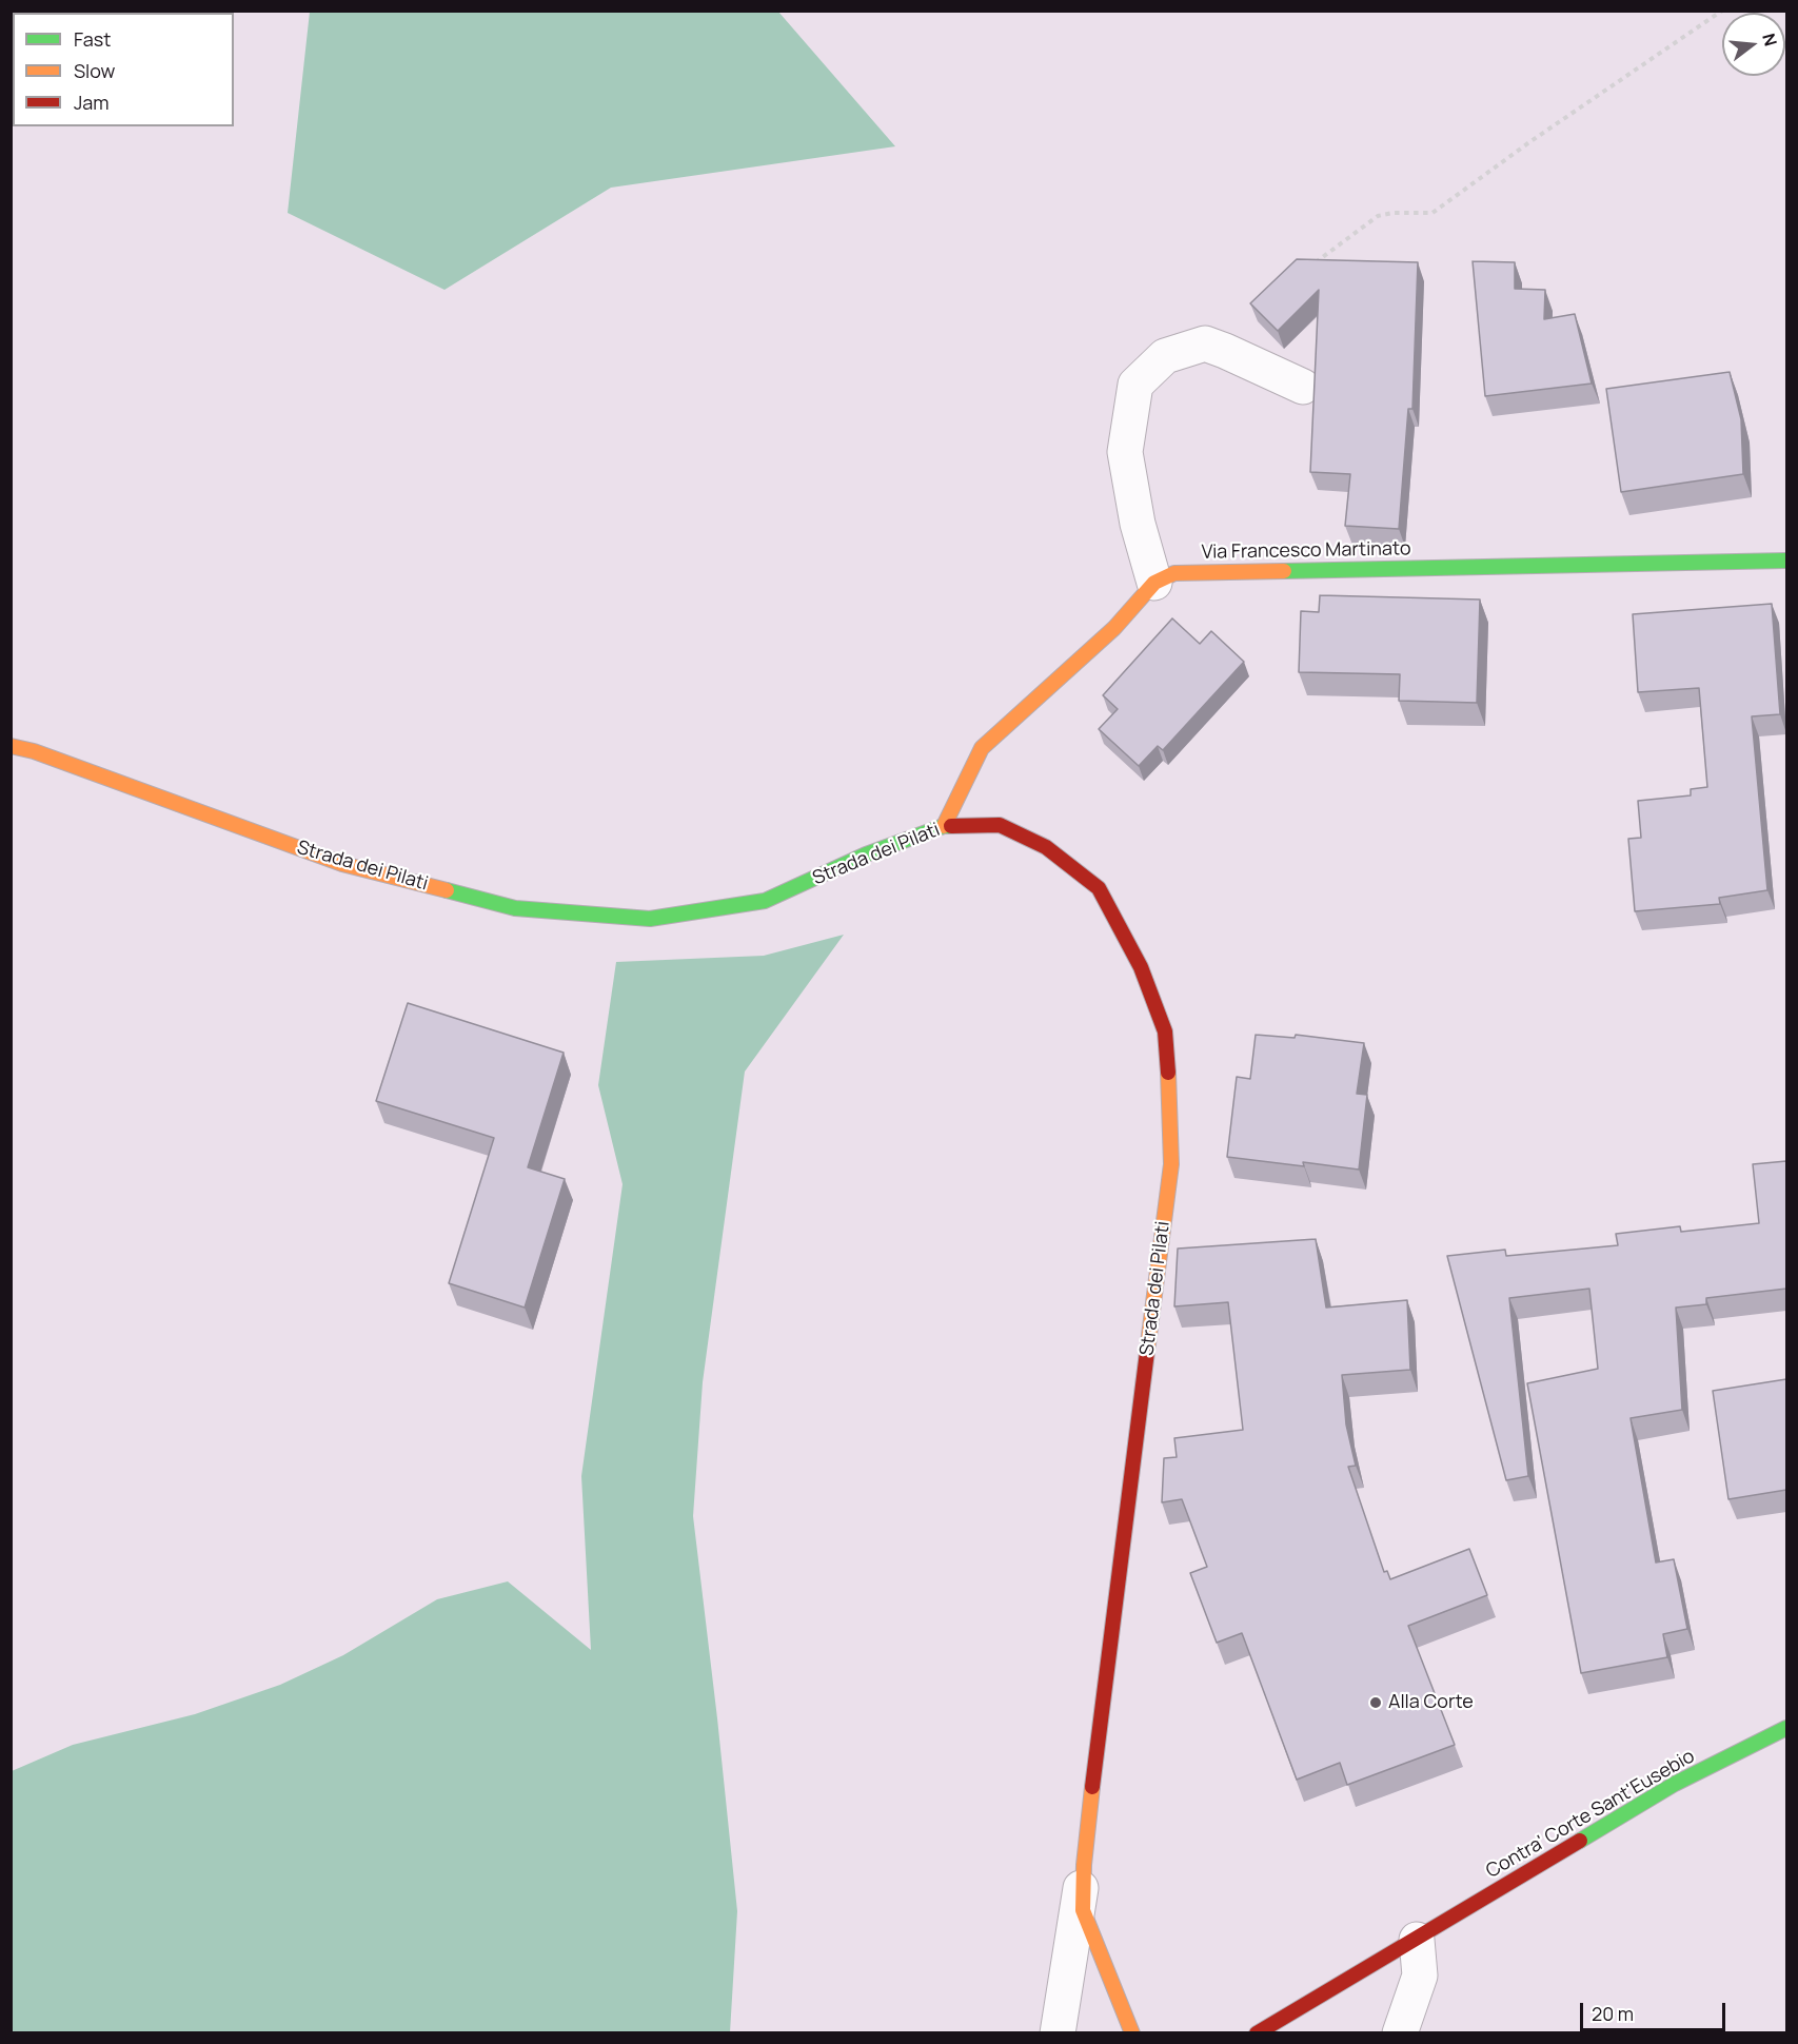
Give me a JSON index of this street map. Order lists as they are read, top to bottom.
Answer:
{
  "streets": {
    "street": ["Via Francesco Martinato", "Strada dei Pilati", "Contra' Corte Sant'Eusebio"]
  },
  "places": ["Alla Corte"],
  "legend": ["Fast", "Slow", "Jam"],
  "scale_bar": "20 m",
  "north": "right"
}
